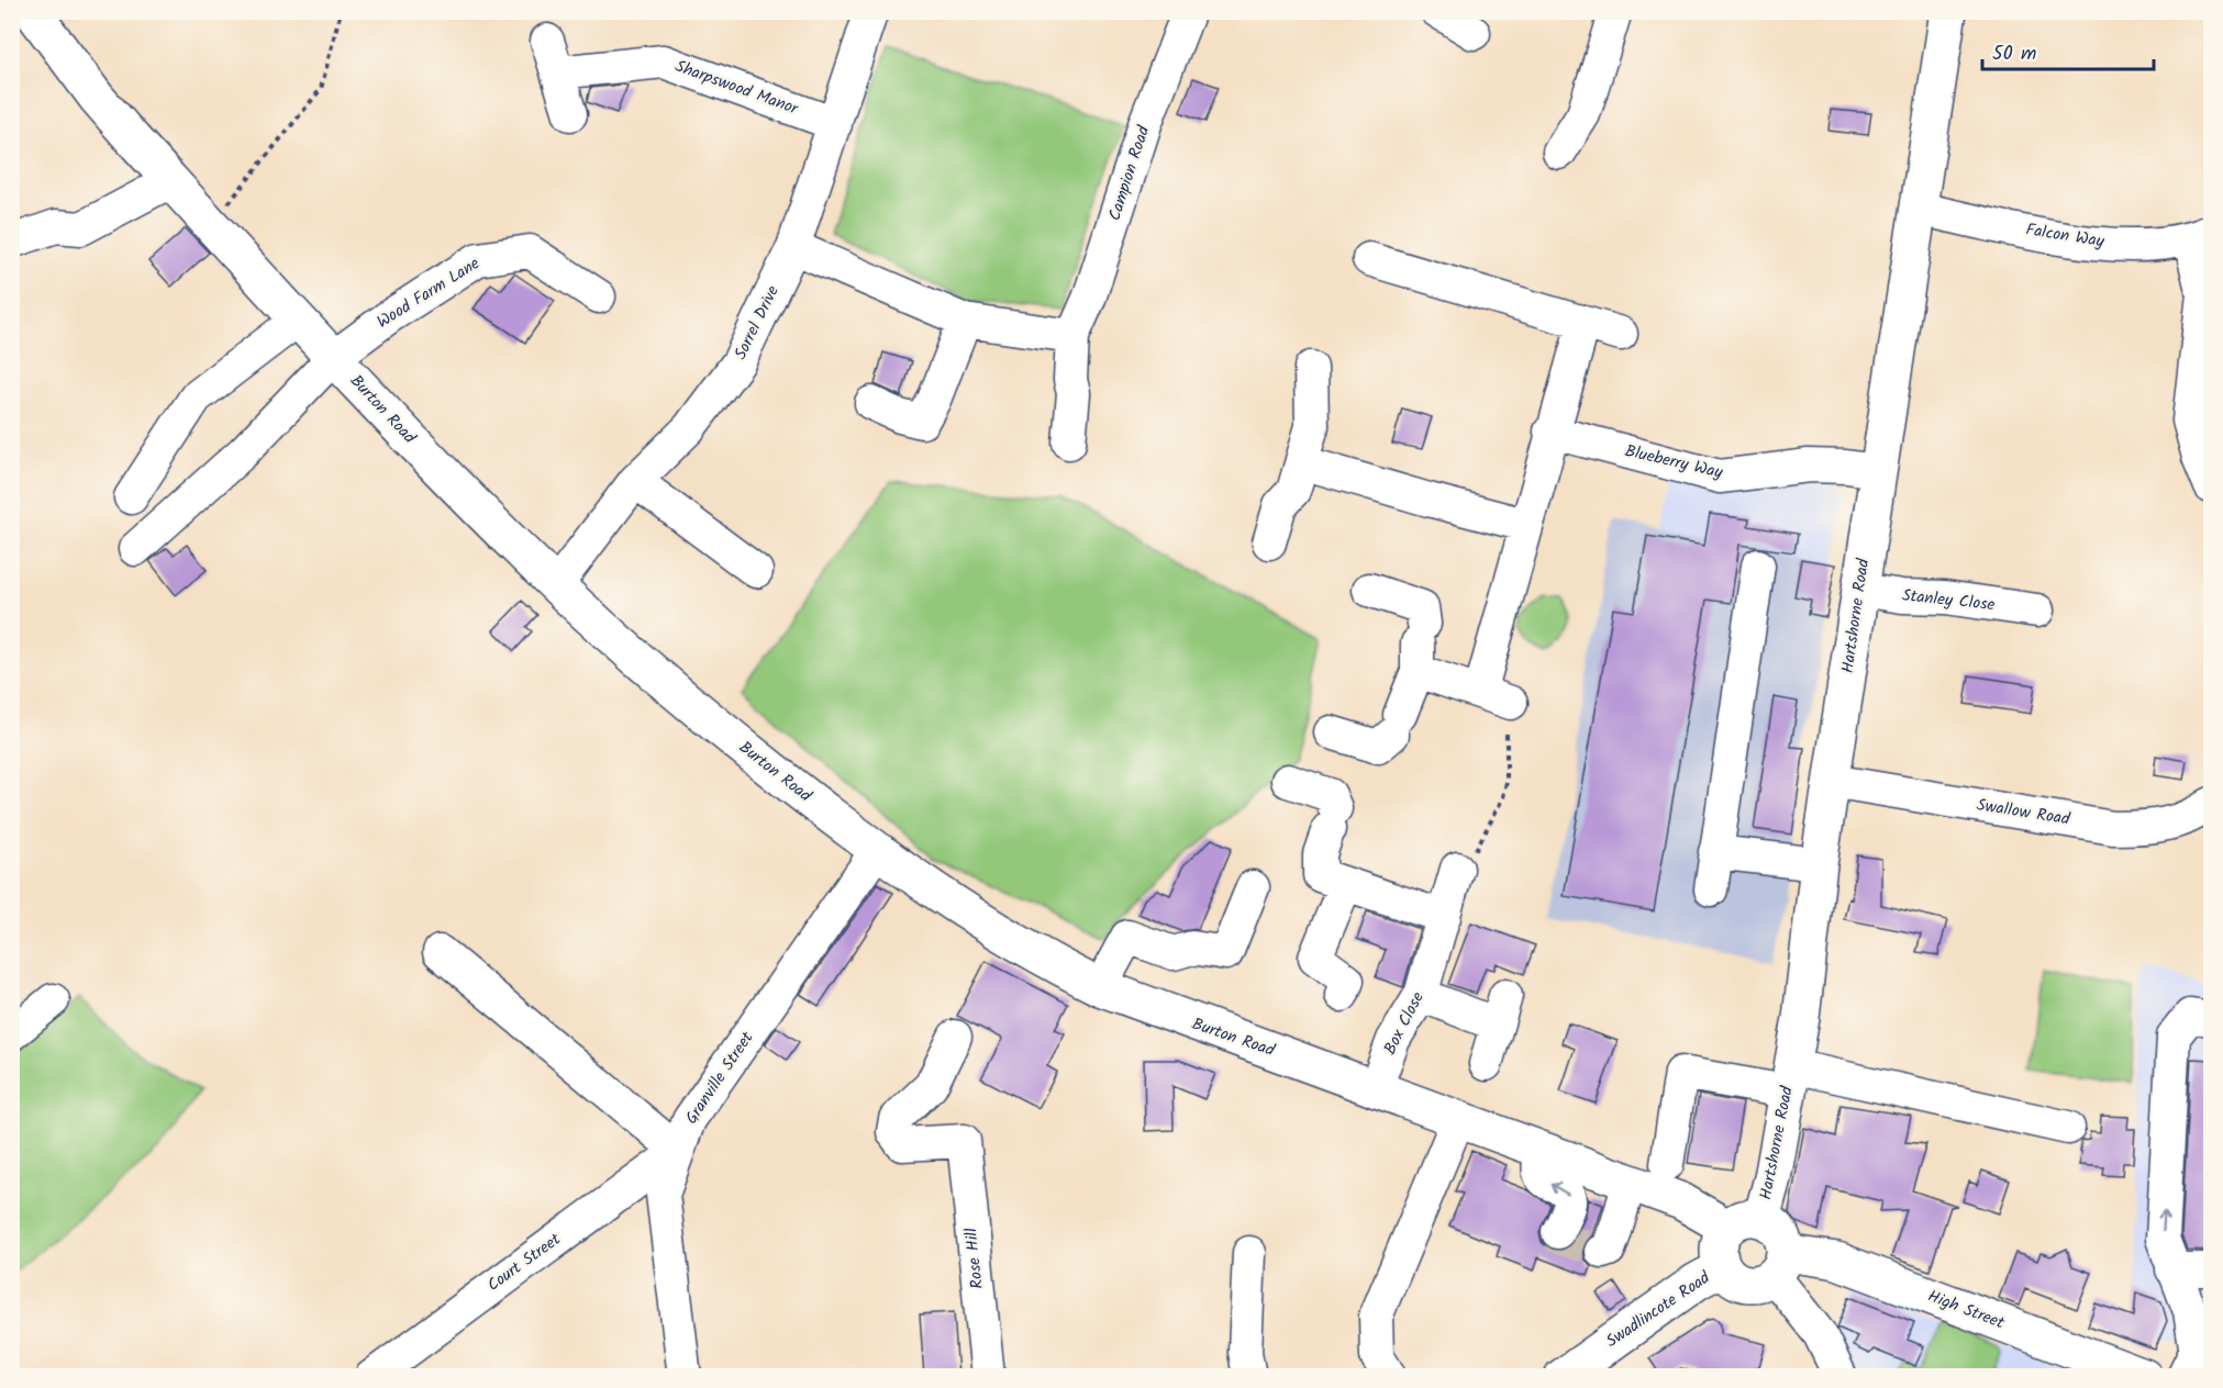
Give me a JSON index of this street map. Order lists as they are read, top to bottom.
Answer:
{
  "streets": {
    "main road": [
      "Burton Road",
      "Hartshorne Road",
      "Swadlincote Road",
      "High Street"
    ],
    "street": [
      "Sharpswood Manor",
      "Campion Road",
      "Falcon Way",
      "Wood Farm Lane",
      "Sorrel Drive",
      "Blueberry Way",
      "Stanley Close",
      "Swallow Road",
      "Box Close",
      "Granville Street",
      "Rose Hill",
      "Court Street"
    ]
  },
  "crossings": [
    ["Sharpswood Manor", "Sorrel Drive"],
    ["Falcon Way", "Hartshorne Road"],
    ["Wood Farm Lane", "Burton Road"],
    ["Sorrel Drive", "Burton Road"],
    ["Burton Road", "Hartshorne Road"],
    ["Burton Road", "Box Close"],
    ["Burton Road", "Granville Street"],
    ["Burton Road", "Swadlincote Road"],
    ["Burton Road", "High Street"],
    ["Blueberry Way", "Hartshorne Road"],
    ["Stanley Close", "Hartshorne Road"],
    ["Hartshorne Road", "Swallow Road"],
    ["Hartshorne Road", "Swadlincote Road"],
    ["Hartshorne Road", "High Street"],
    ["Granville Street", "Court Street"],
    ["Swadlincote Road", "High Street"]
  ],
  "scale_bar": "50 m"
}
